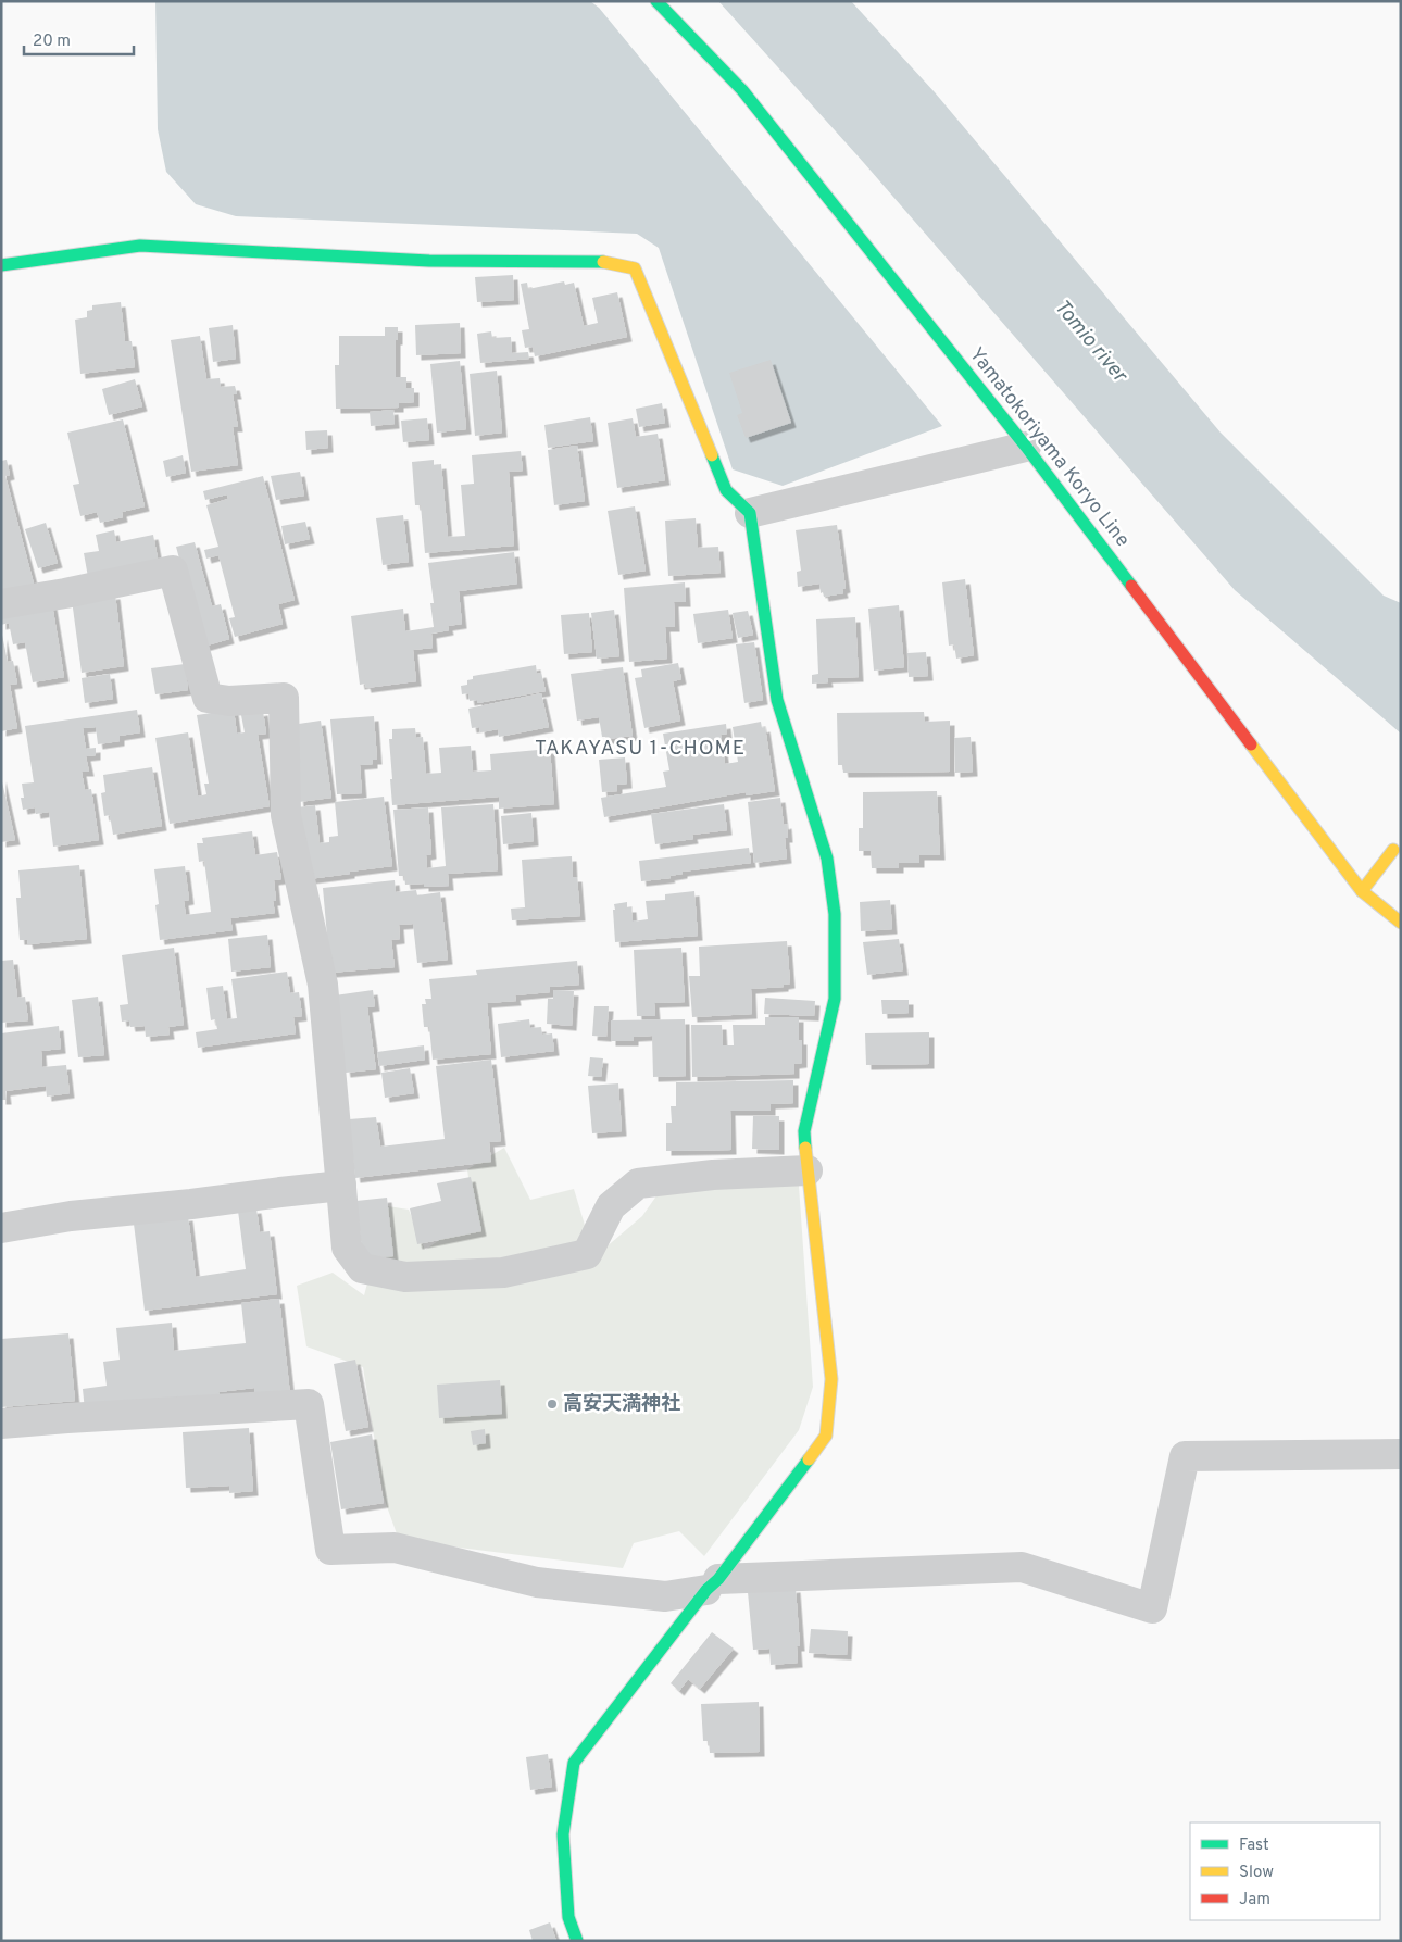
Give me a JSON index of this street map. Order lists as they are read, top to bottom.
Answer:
{
  "streets": {
    "street": ["Yamatokoriyama Koryo Line"]
  },
  "districts": ["TAKAYASU 1-CHOME"],
  "water": ["Tomio river"],
  "places": ["高安天満神社"],
  "legend": ["Fast", "Slow", "Jam"],
  "scale_bar": "20 m"
}
